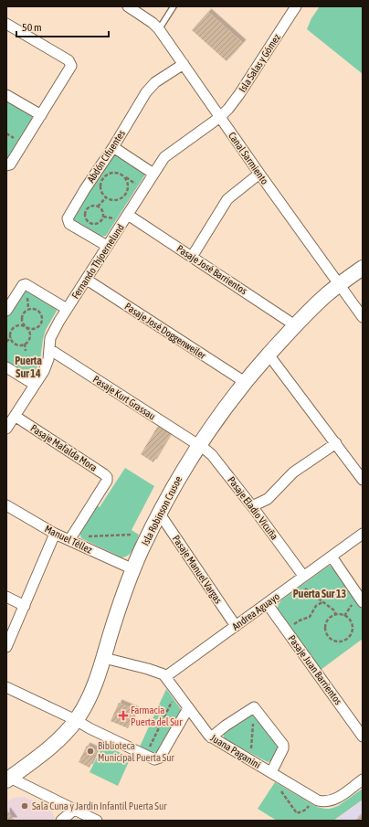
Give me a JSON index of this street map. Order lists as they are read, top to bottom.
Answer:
{
  "streets": {
    "street": [
      "Isla Salas y Gómez",
      "Abdón Cifuentes",
      "Canal Sarmiento",
      "Fernando Thjoernelund",
      "Pasaje José Barrientos",
      "Pasaje José Doggenweiler",
      "Pasaje Kurt Grassau",
      "Pasaje Mafalda Mora",
      "Pasaje Eladio Vicuña",
      "Isla Robinson Crusoe",
      "Manuel Téllez",
      "Pasaje Manuel Vargas",
      "Andrea Aguayo",
      "Pasaje Juan Barrientos",
      "Juana Paganini"
    ]
  },
  "crossings": [
    ["Isla Salas y Gómez", "Canal Sarmiento"],
    ["Isla Salas y Gómez", "Fernando Thjoernelund"],
    ["Abdón Cifuentes", "Canal Sarmiento"],
    ["Abdón Cifuentes", "Fernando Thjoernelund"],
    ["Canal Sarmiento", "Fernando Thjoernelund"],
    ["Canal Sarmiento", "Isla Robinson Crusoe"],
    ["Fernando Thjoernelund", "Pasaje José Barrientos"],
    ["Fernando Thjoernelund", "Pasaje José Doggenweiler"],
    ["Fernando Thjoernelund", "Pasaje Kurt Grassau"],
    ["Fernando Thjoernelund", "Pasaje Mafalda Mora"],
    ["Pasaje José Barrientos", "Isla Robinson Crusoe"],
    ["Pasaje José Doggenweiler", "Isla Robinson Crusoe"],
    ["Pasaje Kurt Grassau", "Pasaje Eladio Vicuña"],
    ["Pasaje Kurt Grassau", "Isla Robinson Crusoe"],
    ["Pasaje Mafalda Mora", "Manuel Téllez"],
    ["Pasaje Eladio Vicuña", "Isla Robinson Crusoe"],
    ["Pasaje Eladio Vicuña", "Andrea Aguayo"],
    ["Isla Robinson Crusoe", "Manuel Téllez"],
    ["Isla Robinson Crusoe", "Pasaje Manuel Vargas"],
    ["Pasaje Manuel Vargas", "Andrea Aguayo"],
    ["Andrea Aguayo", "Pasaje Juan Barrientos"],
    ["Andrea Aguayo", "Juana Paganini"]
  ],
  "districts": ["Puerta Sur 14", "Puerta Sur 13"],
  "places": {
    "health": ["Farmacia Puerta del Sur"],
    "other": ["Biblioteca Municipal Puerta Sur", "Sala Cuna y Jardín Infantíl Puerta Sur"]
  },
  "scale_bar": "50 m"
}
